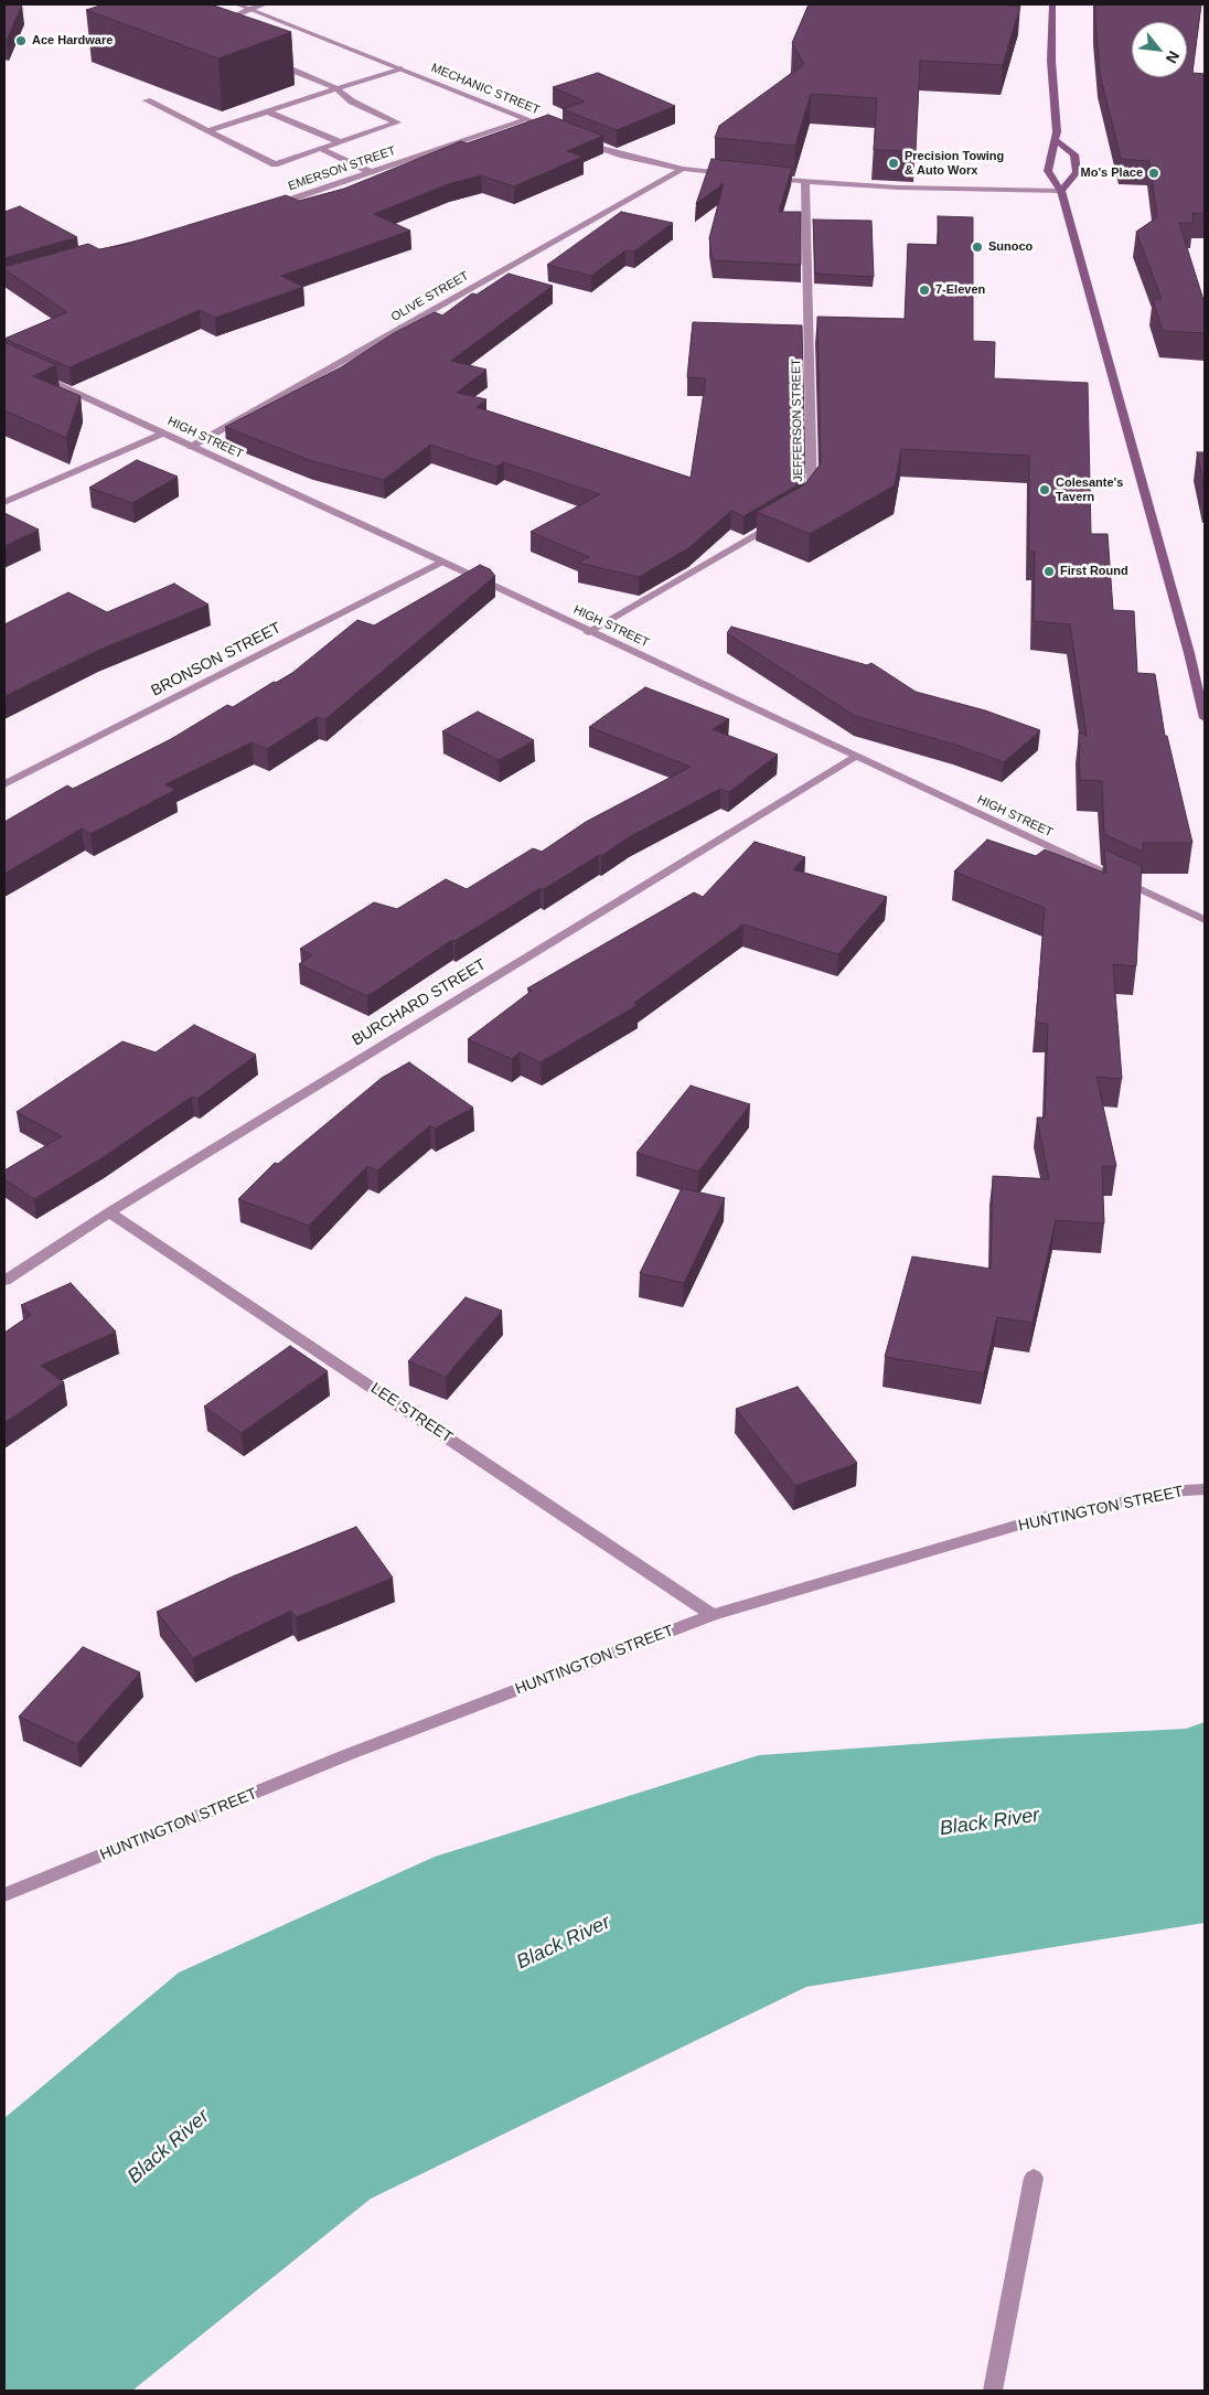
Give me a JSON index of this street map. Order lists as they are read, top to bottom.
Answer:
{
  "streets": {
    "street": [
      "MECHANIC STREET",
      "EMERSON STREET",
      "OLIVE STREET",
      "JEFFERSON STREET",
      "HIGH STREET",
      "BRONSON STREET",
      "BURCHARD STREET",
      "LEE STREET",
      "HUNTINGTON STREET"
    ]
  },
  "crossings": [
    ["MECHANIC STREET", "EMERSON STREET"],
    ["OLIVE STREET", "HIGH STREET"],
    ["HIGH STREET", "BRONSON STREET"],
    ["HIGH STREET", "BURCHARD STREET"],
    ["BURCHARD STREET", "LEE STREET"],
    ["LEE STREET", "HUNTINGTON STREET"]
  ],
  "water": ["Black River"],
  "places": [
    "Ace Hardware",
    "Precision Towing & Auto Worx",
    "Mo's Place",
    "Sunoco",
    "7-Eleven",
    "Colesante's Tavern",
    "First Round"
  ],
  "north": "bottom right"
}
